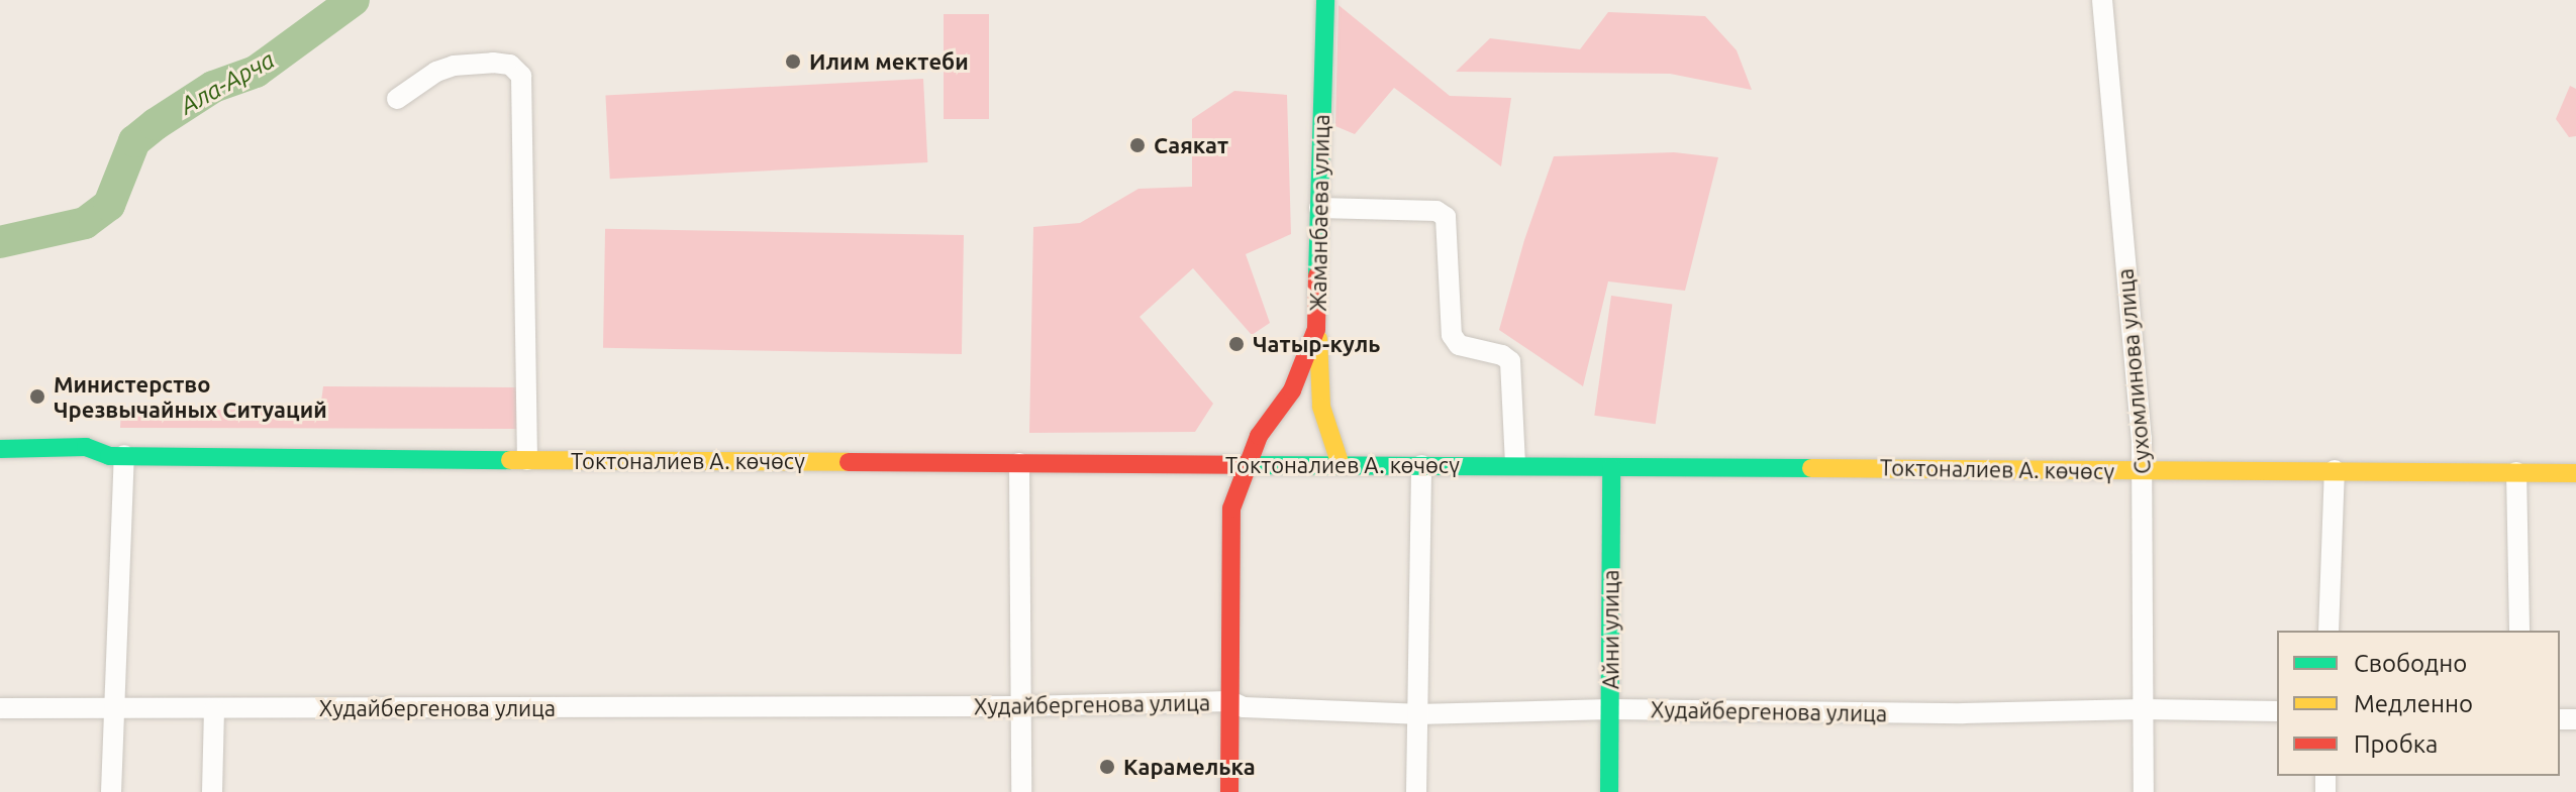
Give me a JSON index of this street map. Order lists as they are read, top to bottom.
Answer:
{
  "streets": {
    "main road": ["Жаманбаева улица", "Токтоналиев А. көчөсү", "Айни улица"],
    "street": ["Сухомлинова улица", "Худайбергенова улица"]
  },
  "crossings": [
    ["Жаманбаева улица", "Токтоналиев А. көчөсү"],
    ["Жаманбаева улица", "Худайбергенова улица"],
    ["Сухомлинова улица", "Токтоналиев А. көчөсү"],
    ["Сухомлинова улица", "Худайбергенова улица"],
    ["Токтоналиев А. көчөсү", "Айни улица"],
    ["Айни улица", "Худайбергенова улица"]
  ],
  "water": ["Ала-Арча"],
  "places": [
    "Илим мектеби",
    "Саякат",
    "Чатыр-куль",
    "Министерство Чрезвычайных Ситуаций",
    "Карамелька"
  ],
  "legend": ["Свободно", "Медленно", "Пробка"]
}
